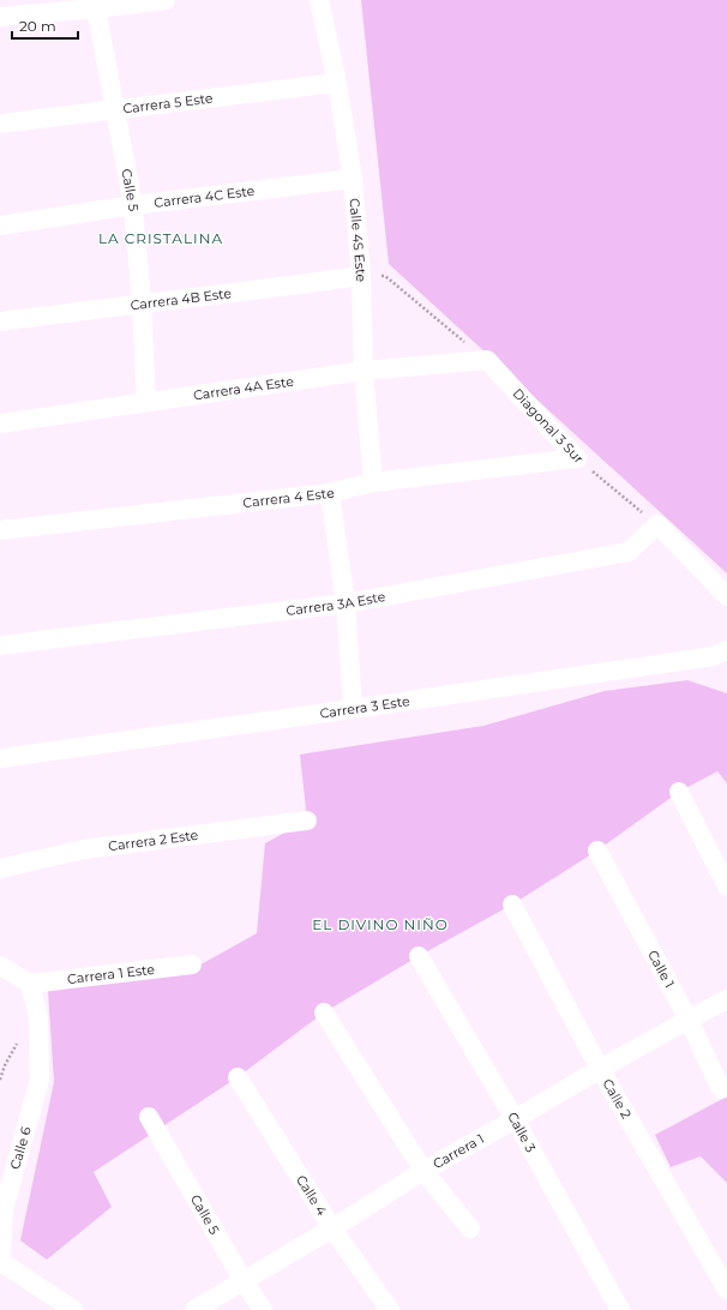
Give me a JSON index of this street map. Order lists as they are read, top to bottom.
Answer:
{
  "streets": {
    "street": [
      "Carrera 5 Este",
      "Calle 5",
      "Carrera 4C Este",
      "Calle 4S Este",
      "Carrera 4B Este",
      "Carrera 4A Este",
      "Diagonal 3 Sur",
      "Carrera 4 Este",
      "Carrera 3A Este",
      "Carrera 3 Este",
      "Carrera 2 Este",
      "Calle 1",
      "Carrera 1 Este",
      "Calle 2",
      "Calle 3",
      "Calle 6",
      "Carrera 1",
      "Calle 4"
    ]
  },
  "crossings": [
    ["Carrera 5 Este", "Calle 5"],
    ["Carrera 5 Este", "Calle 4S Este"],
    ["Calle 5", "Carrera 4C Este"],
    ["Calle 5", "Carrera 4B Este"],
    ["Calle 5", "Carrera 4A Este"],
    ["Calle 5", "Carrera 1"],
    ["Carrera 4C Este", "Calle 4S Este"],
    ["Calle 4S Este", "Carrera 4B Este"],
    ["Calle 4S Este", "Carrera 4A Este"],
    ["Calle 4S Este", "Carrera 4 Este"],
    ["Carrera 4A Este", "Diagonal 3 Sur"],
    ["Diagonal 3 Sur", "Carrera 4 Este"],
    ["Diagonal 3 Sur", "Carrera 3A Este"],
    ["Calle 1", "Carrera 1"],
    ["Carrera 1 Este", "Calle 6"],
    ["Calle 2", "Carrera 1"],
    ["Calle 3", "Carrera 1"],
    ["Carrera 1", "Calle 4"]
  ],
  "districts": ["LA CRISTALINA", "EL DIVINO NIÑO"],
  "scale_bar": "20 m"
}
